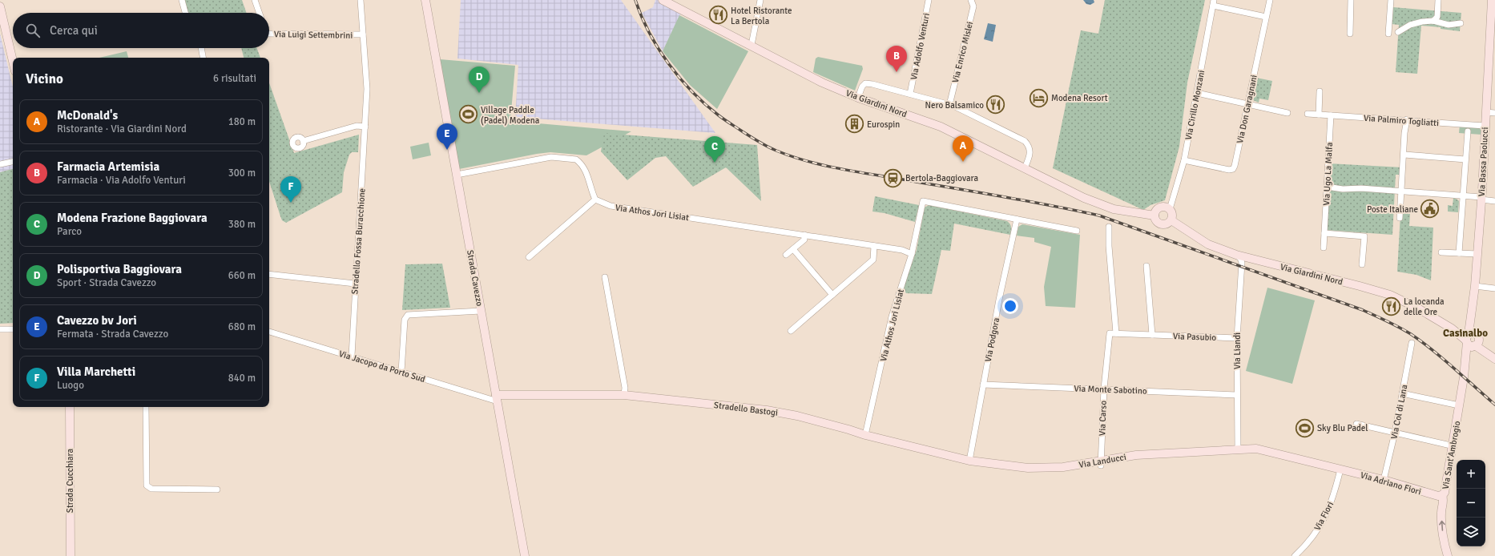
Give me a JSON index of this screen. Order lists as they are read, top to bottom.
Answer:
{
  "streets": {
    "street": [
      "Via Luigi Settembrini",
      "Via Adolfo Venturi",
      "Via Enrico Mislei",
      "Via Giardini Nord",
      "Via Cirillo Monzani",
      "Via Don Garagnani",
      "Via Palmiro Togliatti",
      "Via Bassa Paolucci",
      "Via Ugo La Malfa",
      "Via Athos Jori Lisiat",
      "Stradello Fossa Buracchione",
      "Strada Cavezzo",
      "Via Pasubio",
      "Via Podgora",
      "Via Liandi",
      "Via Jacopo da Porto Sud",
      "Via Monte Sabotino",
      "Stradello Bastogi",
      "Via Col di Lana",
      "Via Carso",
      "Via Sant'Ambrogio",
      "Via Landucci",
      "Strada Cucchiara",
      "Via Adriano Fiori",
      "Via Fiori"
    ]
  },
  "crossings": [
    ["Via Luigi Settembrini", "Stradello Fossa Buracchione"],
    ["Via Giardini Nord", "Via Cirillo Monzani"],
    ["Via Giardini Nord", "Via Liandi"],
    ["Via Giardini Nord", "Via Sant'Ambrogio"],
    ["Via Cirillo Monzani", "Via Don Garagnani"],
    ["Via Palmiro Togliatti", "Via Bassa Paolucci"],
    ["Via Palmiro Togliatti", "Via Ugo La Malfa"],
    ["Via Athos Jori Lisiat", "Stradello Bastogi"],
    ["Via Athos Jori Lisiat", "Via Landucci"],
    ["Stradello Fossa Buracchione", "Via Jacopo da Porto Sud"],
    ["Strada Cavezzo", "Via Jacopo da Porto Sud"],
    ["Strada Cavezzo", "Stradello Bastogi"],
    ["Via Pasubio", "Via Liandi"],
    ["Via Pasubio", "Via Carso"],
    ["Via Podgora", "Via Monte Sabotino"],
    ["Via Podgora", "Via Landucci"],
    ["Via Liandi", "Via Monte Sabotino"],
    ["Via Liandi", "Via Landucci"],
    ["Via Jacopo da Porto Sud", "Stradello Bastogi"],
    ["Via Monte Sabotino", "Via Carso"],
    ["Stradello Bastogi", "Via Landucci"],
    ["Via Col di Lana", "Via Adriano Fiori"],
    ["Via Carso", "Via Landucci"],
    ["Via Sant'Ambrogio", "Via Adriano Fiori"],
    ["Via Landucci", "Via Adriano Fiori"],
    ["Via Landucci", "Via Fiori"],
    ["Via Adriano Fiori", "Via Fiori"]
  ],
  "districts": ["Casinalbo"],
  "places": {
    "restaurant": ["Hotel Ristorante La Bertola", "Nero Balsamico", "La locanda delle Ore"],
    "hotel": ["Modena Resort"],
    "sports": ["Village Paddle (Padel) Modena", "Sky Blu Padel"],
    "building": ["Eurospin"],
    "station": ["Bertola-Baggiovara"],
    "public building": ["Poste Italiane"]
  },
  "page": {
    "search": "Cerca qui",
    "pins": [
      "B",
      "D",
      "E",
      "A",
      "C",
      "F"
    ],
    "heading": ["Vicino", "6 risultati"],
    "list": [
      {
        "mark": "A",
        "name": "McDonald's",
        "note": "Ristorante · Via Giardini Nord",
        "value": "180 m"
      },
      {
        "mark": "B",
        "name": "Farmacia Artemisia",
        "note": "Farmacia · Via Adolfo Venturi",
        "value": "300 m"
      },
      {
        "mark": "C",
        "name": "Modena Frazione Baggiovara",
        "note": "Parco",
        "value": "380 m"
      },
      {
        "mark": "D",
        "name": "Polisportiva Baggiovara",
        "note": "Sport · Strada Cavezzo",
        "value": "660 m"
      },
      {
        "mark": "E",
        "name": "Cavezzo bv Jori",
        "note": "Fermata · Strada Cavezzo",
        "value": "680 m"
      },
      {
        "mark": "F",
        "name": "Villa Marchetti",
        "note": "Luogo",
        "value": "840 m"
      }
    ],
    "map_buttons": ["+", "−"]
  }
}
